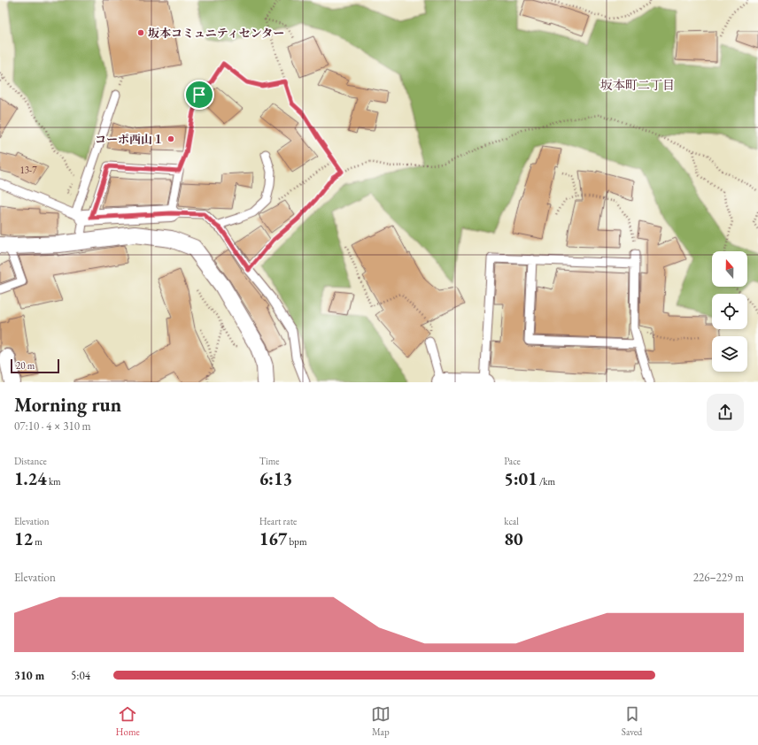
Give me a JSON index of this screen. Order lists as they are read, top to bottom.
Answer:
{
  "districts": ["坂本町二丁目"],
  "places": ["坂本コミュニティセンター", "コーポ西山１"],
  "house_numbers": ["13-7"],
  "scale_bar": "20 m",
  "north": "top",
  "page": {
    "scale": "20 m",
    "heading": ["Morning run", "07:10 · 4 × 310 m"],
    "stats": [
      ["Distance", "1.24 km"],
      ["Time", "6:13"],
      ["Pace", "5:01 /km"],
      ["Elevation", "12 m"],
      ["Heart rate", "167 bpm"],
      ["kcal", "80"]
    ],
    "chart": ["Elevation", "226–229 m"],
    "list": [
      {
        "name": "310 m",
        "note": "5:04"
      }
    ],
    "tabs": ["Home", "Map", "Saved"]
  }
}
